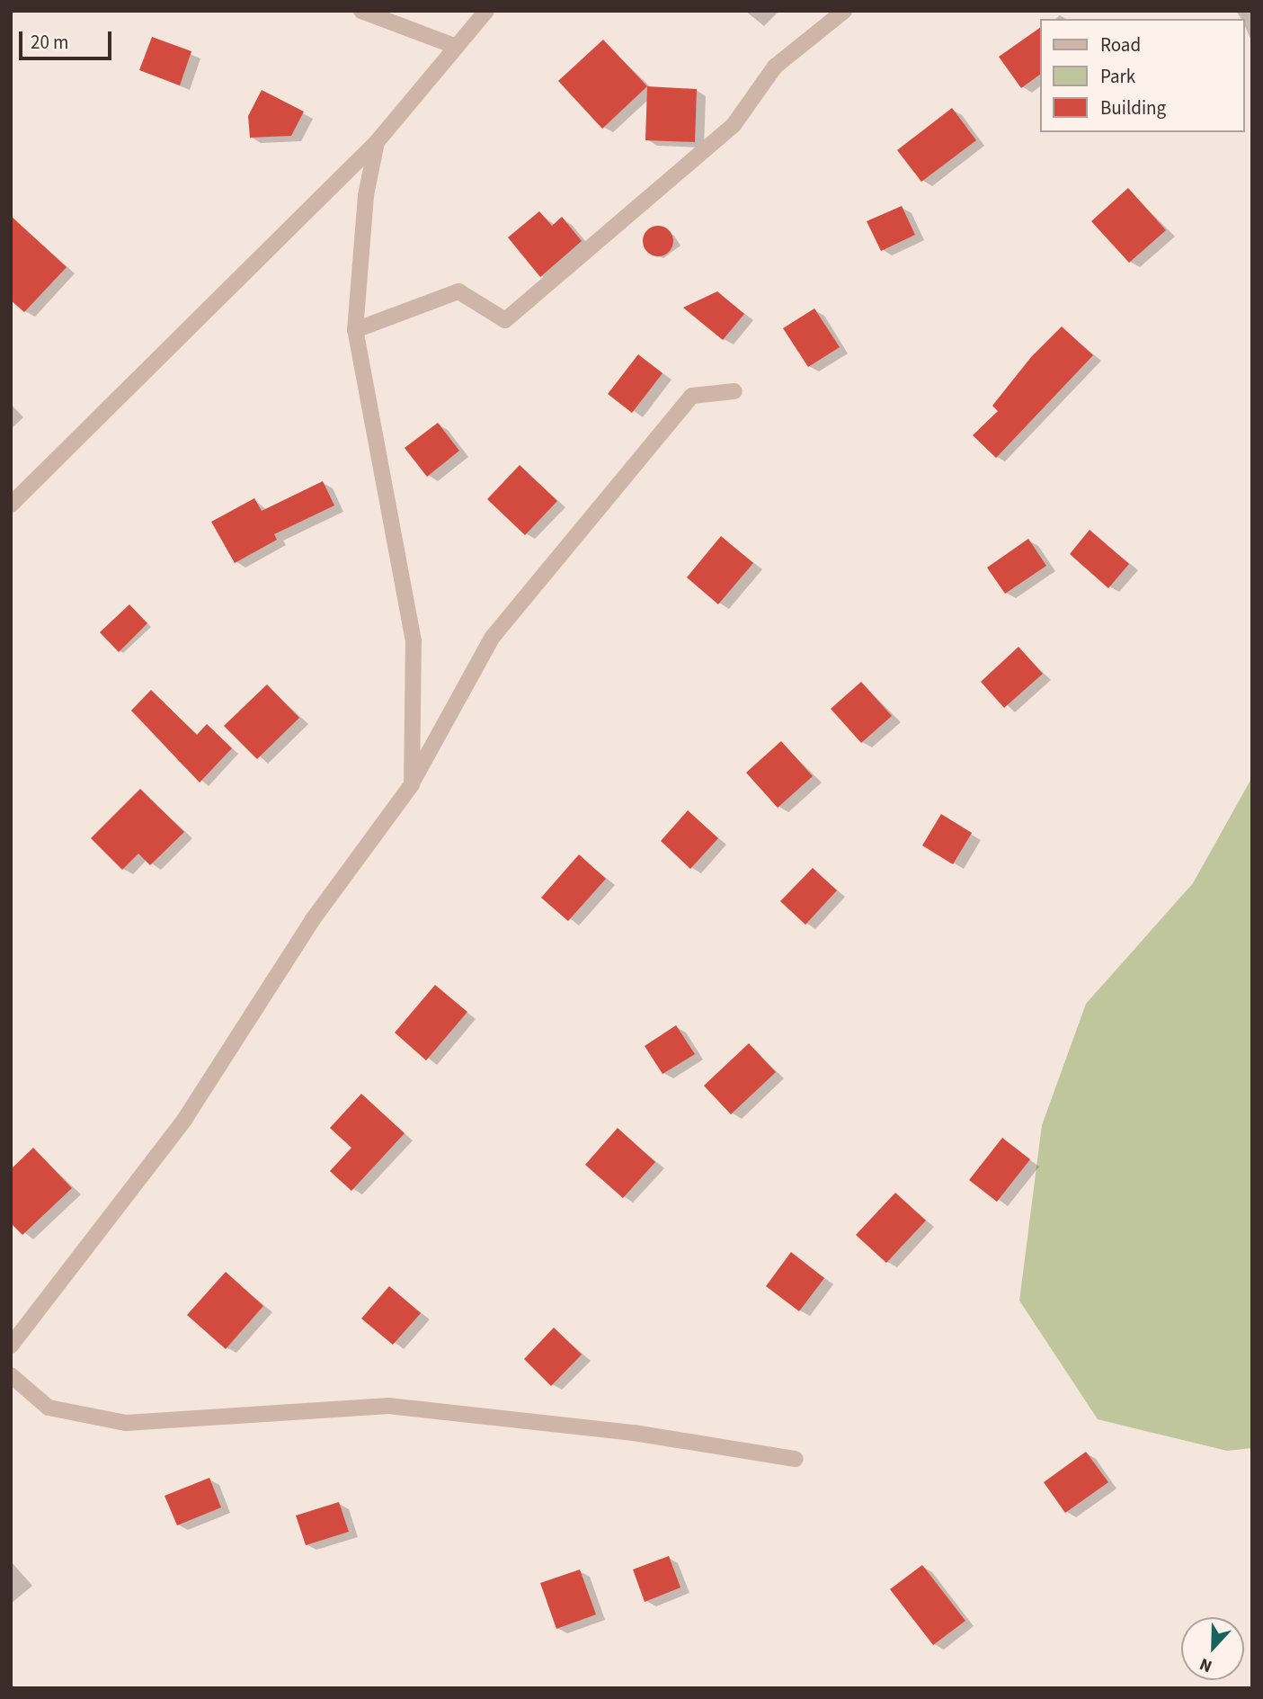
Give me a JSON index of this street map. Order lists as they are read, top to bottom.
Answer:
{
  "legend": ["Road", "Park", "Building"],
  "scale_bar": "20 m",
  "north": "bottom"
}
